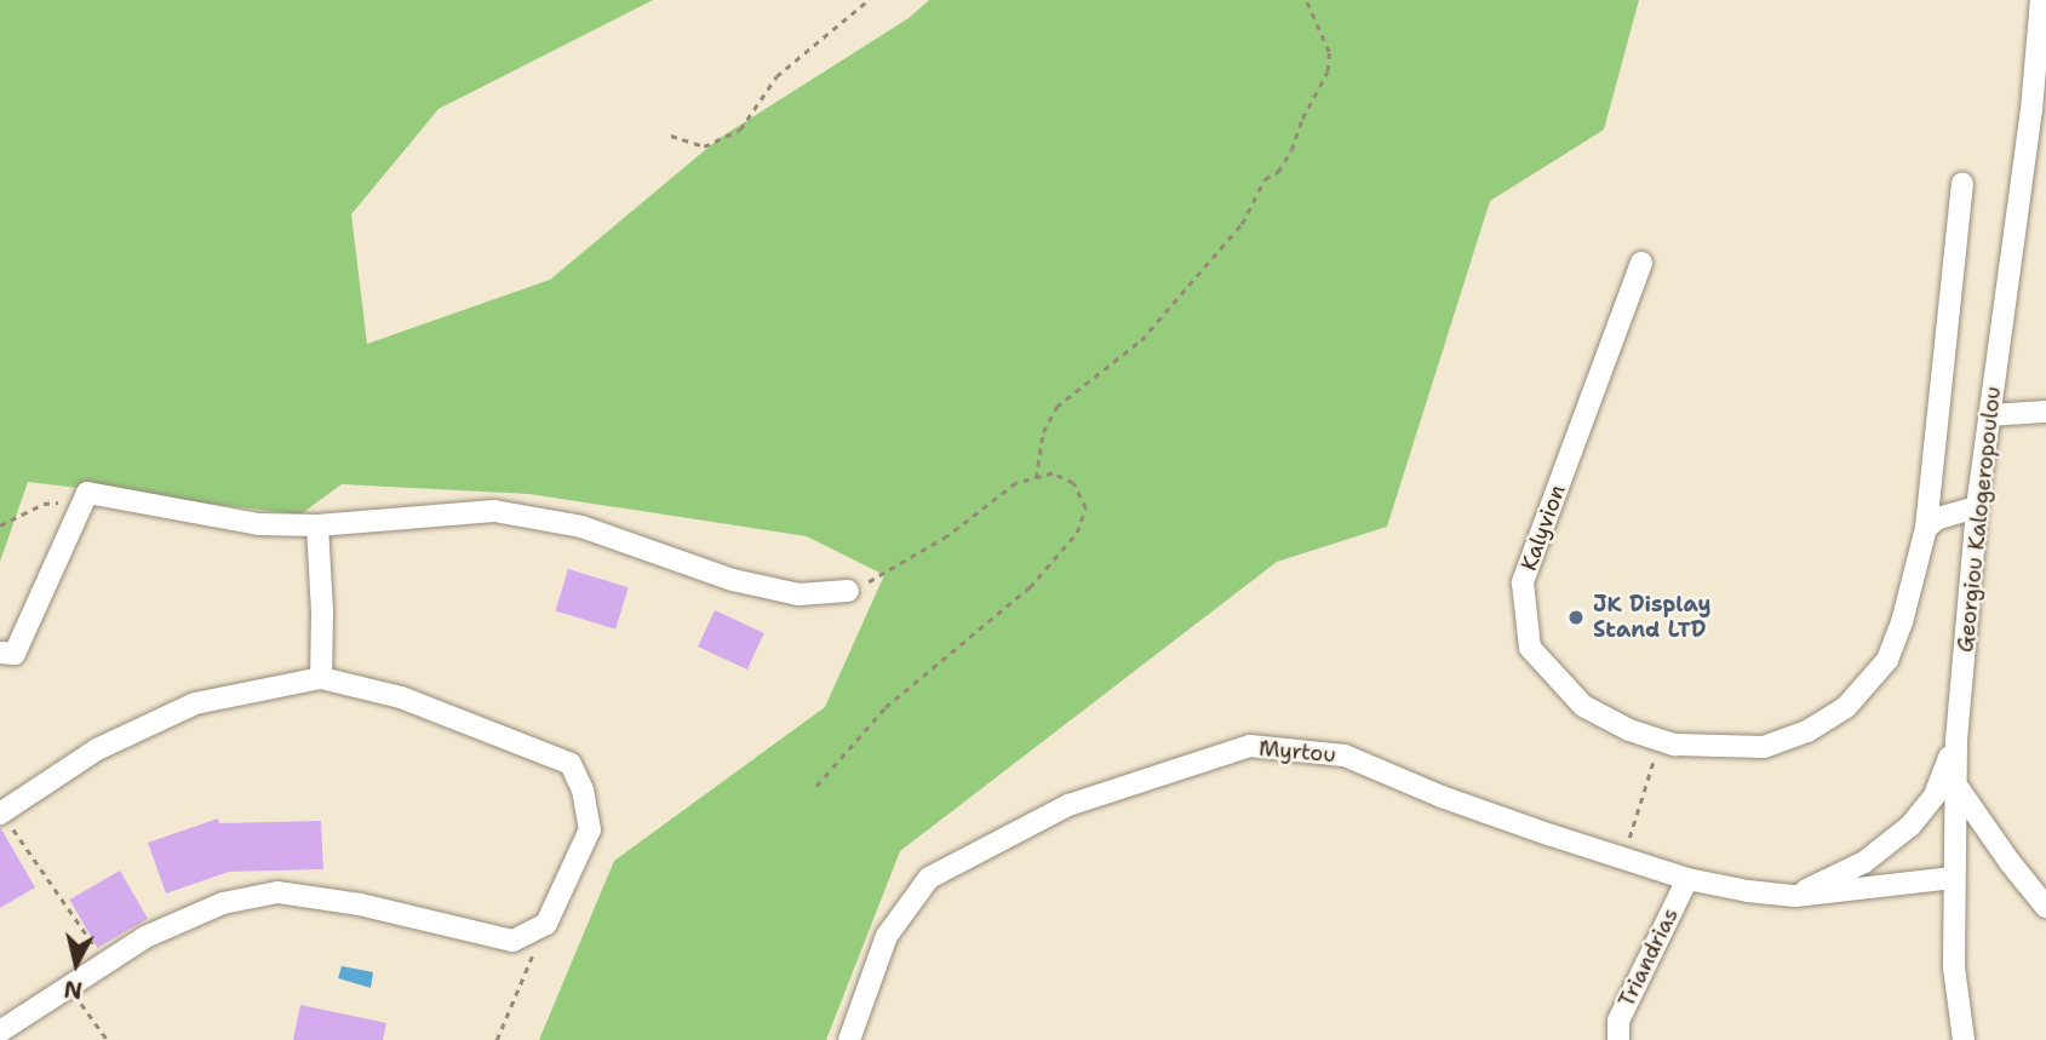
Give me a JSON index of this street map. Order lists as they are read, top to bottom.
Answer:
{
  "streets": {
    "street": [
      "Georgiou Kalogeropoulou",
      "Kalyvion",
      "Myrtou",
      "Triandrias"
    ]
  },
  "crossings": [
    ["Georgiou Kalogeropoulou", "Myrtou"],
    ["Myrtou", "Triandrias"]
  ],
  "places": ["JK Display Stand LTD"],
  "north": "bottom"
}
